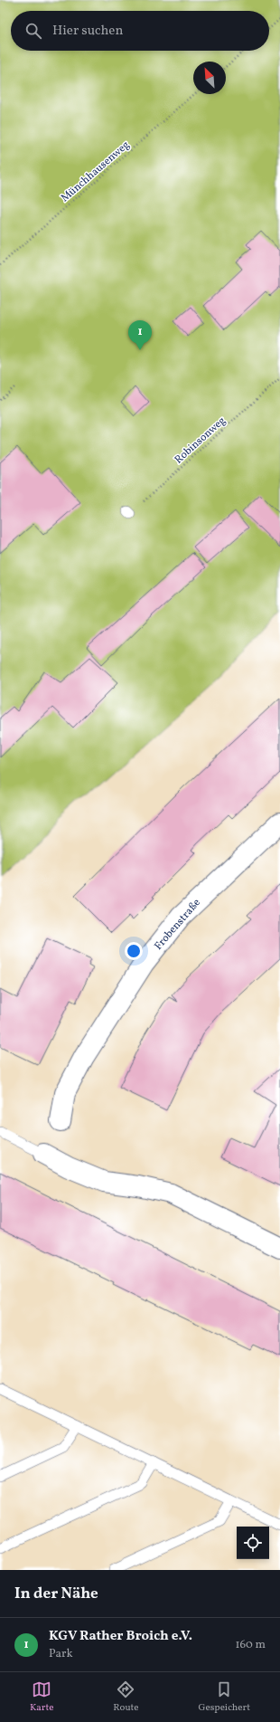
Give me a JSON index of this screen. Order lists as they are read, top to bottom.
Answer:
{
  "streets": {
    "street": ["Frobenstraße"],
    "path": ["Münchhausenweg", "Robinsonweg"]
  },
  "north": "top left",
  "page": {
    "search": "Hier suchen",
    "pins": "1",
    "heading": "In der Nähe",
    "list": [
      {
        "mark": "1",
        "name": "KGV Rather Broich e.V.",
        "note": "Park",
        "value": "160 m"
      }
    ],
    "nav": ["Karte", "Route", "Gespeichert"]
  }
}
